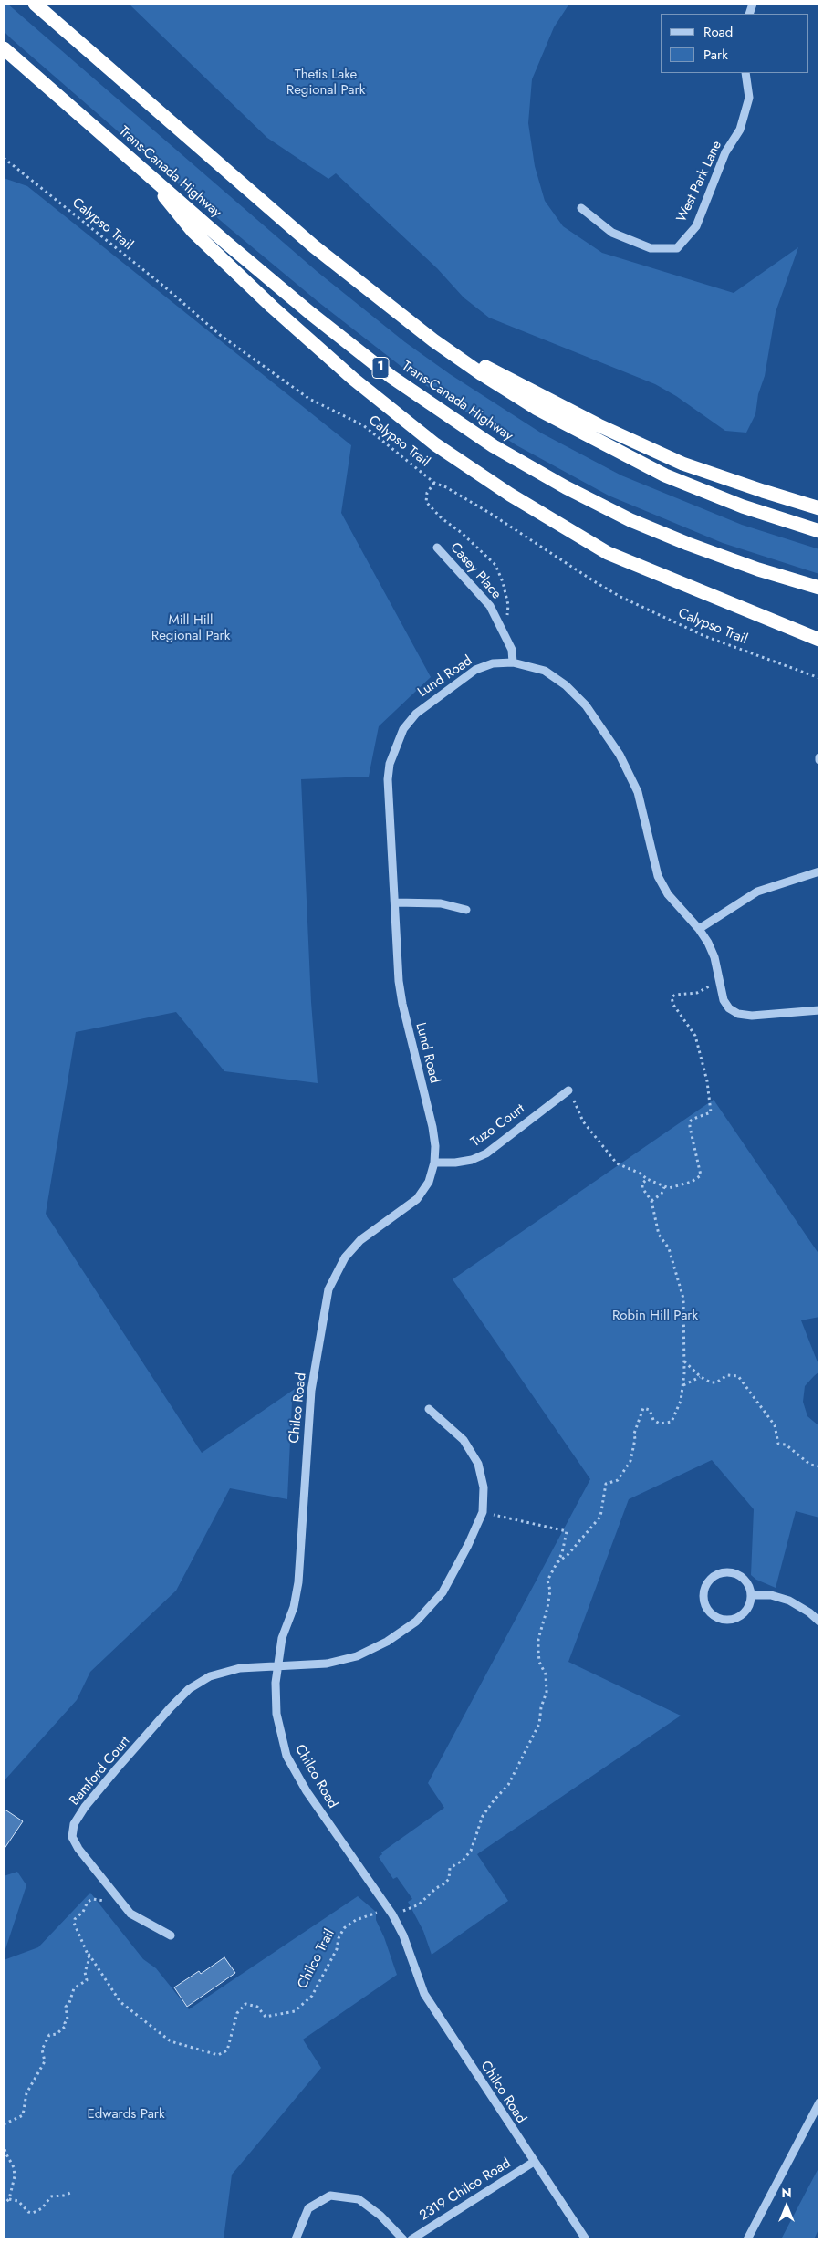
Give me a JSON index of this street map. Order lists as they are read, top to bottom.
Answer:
{
  "streets": {
    "highway": ["Trans-Canada Highway", "1"],
    "street": [
      "West Park Lane",
      "Casey Place",
      "Lund Road",
      "Tuzo Court",
      "Chilco Road",
      "Bamford Court",
      "2319 Chilco Road"
    ],
    "path": ["Calypso Trail", "Chilco Trail"]
  },
  "crossings": [
    ["Casey Place", "Lund Road"],
    ["Lund Road", "Tuzo Court"],
    ["Lund Road", "Chilco Road"],
    ["Tuzo Court", "Chilco Road"],
    ["Chilco Road", "Bamford Court"],
    ["Chilco Road", "2319 Chilco Road"]
  ],
  "parks": [
    "Thetis Lake Regional Park",
    "Mill Hill Regional Park",
    "Robin Hill Park",
    "Edwards Park"
  ],
  "legend": ["Road", "Park"],
  "north": "top"
}
